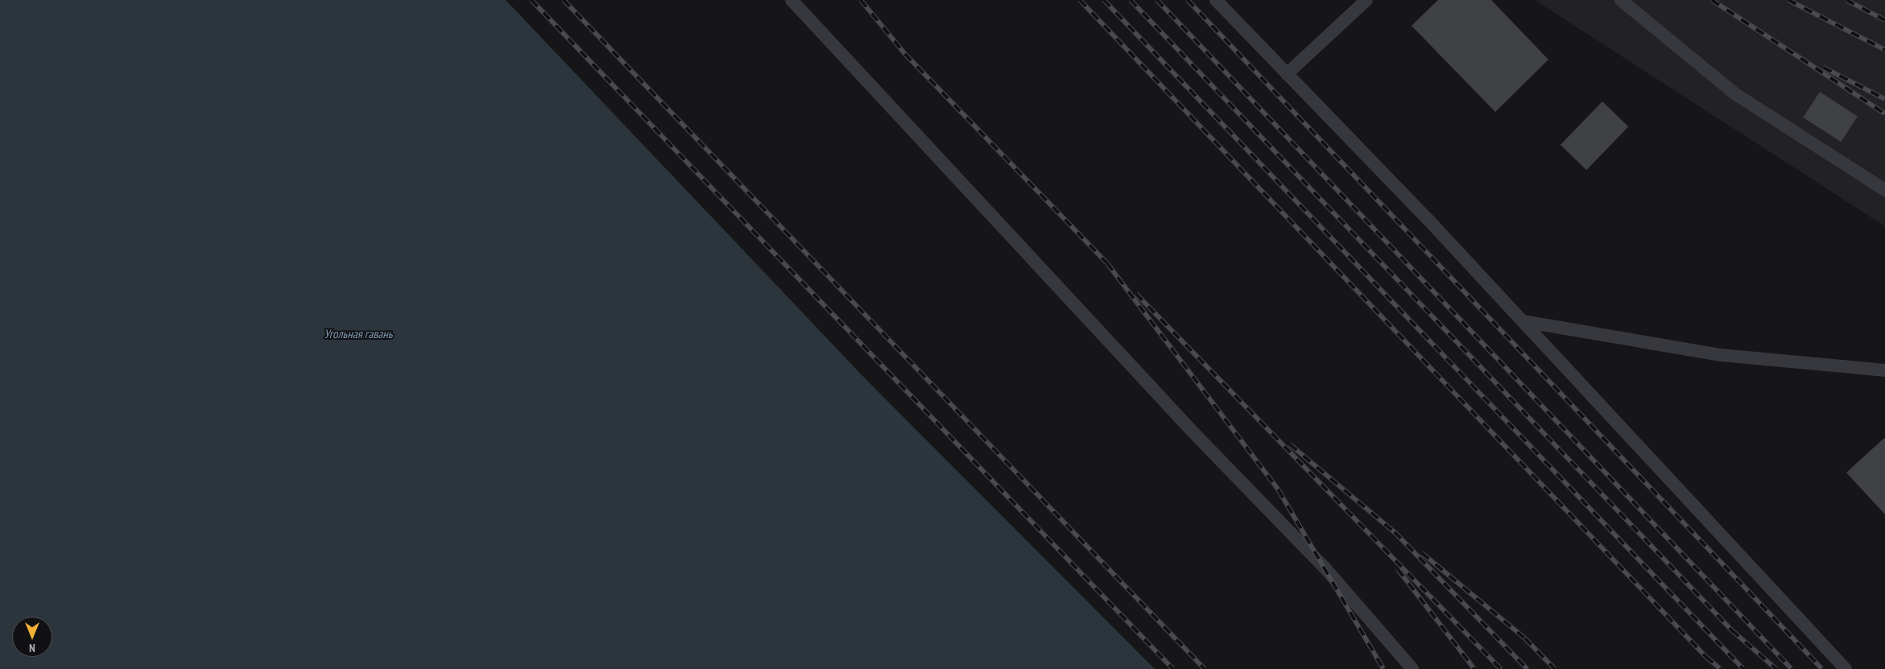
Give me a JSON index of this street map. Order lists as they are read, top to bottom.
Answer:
{
  "water": ["Угольная гавань"],
  "north": "bottom"
}
